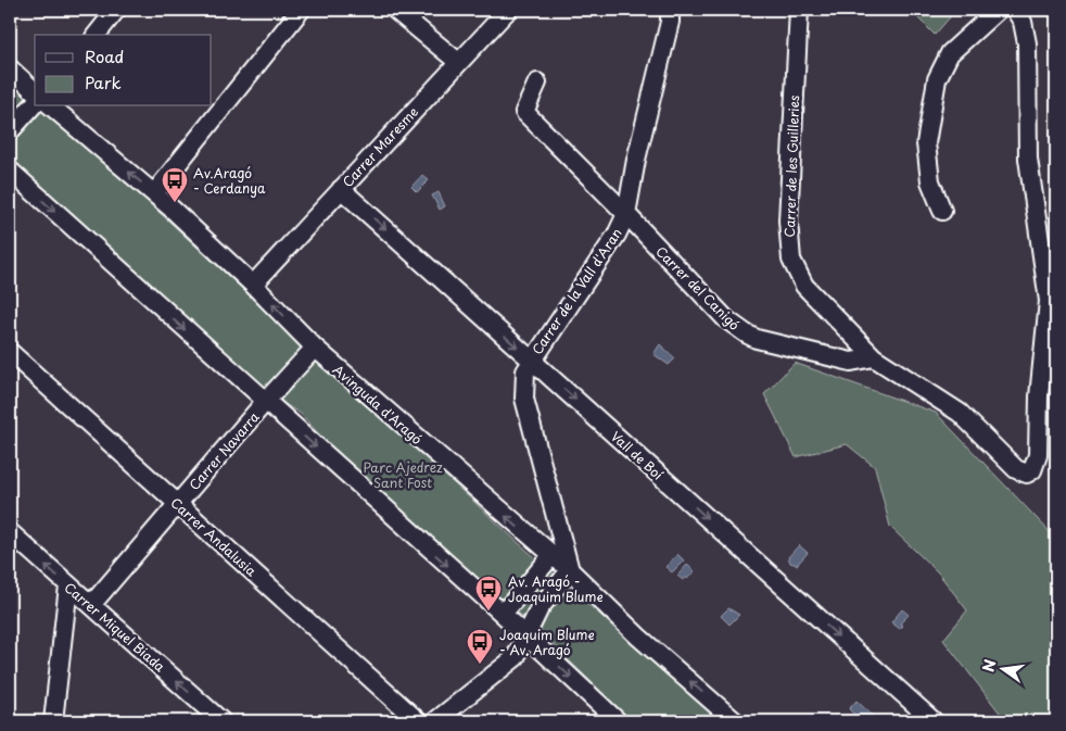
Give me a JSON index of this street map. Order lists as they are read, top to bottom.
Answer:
{
  "streets": {
    "street": [
      "Carrer Maresme",
      "Carrer de les Guilleries",
      "Carrer del Canigó",
      "Carrer de la Vall d'Aran",
      "Avinguda d'Aragó",
      "Carrer Navarra",
      "Vall de Boí",
      "Carrer Andalusia",
      "Carrer Miquel Biada"
    ]
  },
  "crossings": [
    ["Carrer Maresme", "Avinguda d'Aragó"],
    ["Carrer Maresme", "Vall de Boí"],
    ["Carrer de les Guilleries", "Carrer del Canigó"],
    ["Carrer del Canigó", "Carrer de la Vall d'Aran"],
    ["Carrer de la Vall d'Aran", "Avinguda d'Aragó"],
    ["Carrer de la Vall d'Aran", "Vall de Boí"],
    ["Avinguda d'Aragó", "Carrer Navarra"],
    ["Carrer Navarra", "Carrer Andalusia"],
    ["Carrer Navarra", "Carrer Miquel Biada"]
  ],
  "one_way": ["Vall de Boí", "Carrer Miquel Biada"],
  "parks": ["Parc Ajedrez Sant Fost"],
  "places": {
    "bus stop": ["Av.Aragó - Cerdanya", "Av. Aragó - Joaquim Blume", "Joaquim Blume - Av. Aragó"]
  },
  "legend": ["Road", "Park"],
  "north": "left"
}
